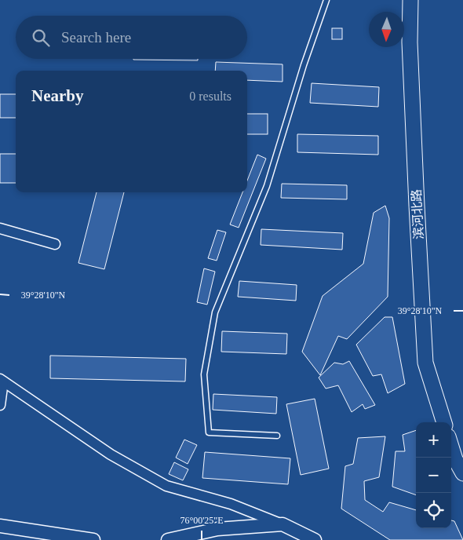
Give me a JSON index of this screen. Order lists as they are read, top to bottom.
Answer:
{
  "streets": {
    "main road": ["滨河北路"]
  },
  "north": "bottom",
  "page": {
    "search": "Search here",
    "heading": ["Nearby", "0 results"],
    "map_buttons": ["+", "−"]
  },
  "coordinates": ["39°28'10\"N", "76°00'25\"E"]
}
